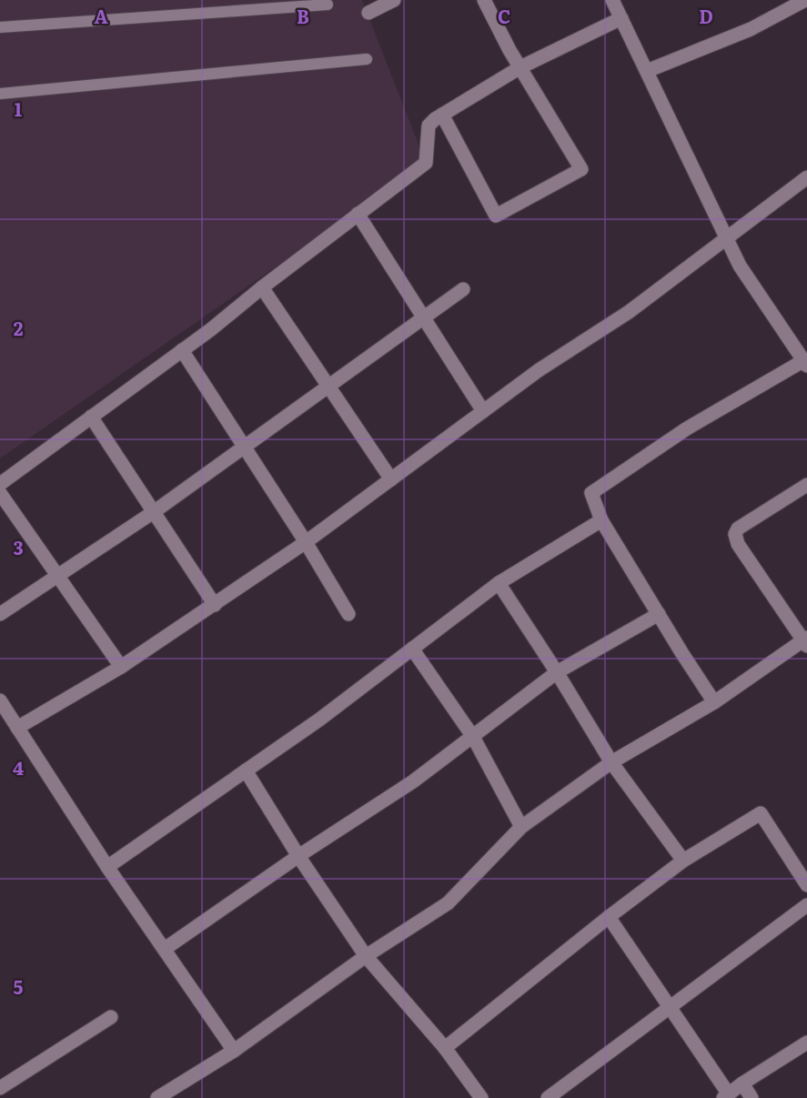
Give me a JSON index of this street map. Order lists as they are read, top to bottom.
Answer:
{
  "grid": {
    "columns": [
      "A",
      "B",
      "C",
      "D"
    ],
    "rows": [
      "1",
      "2",
      "3",
      "4",
      "5"
    ]
  }
}
